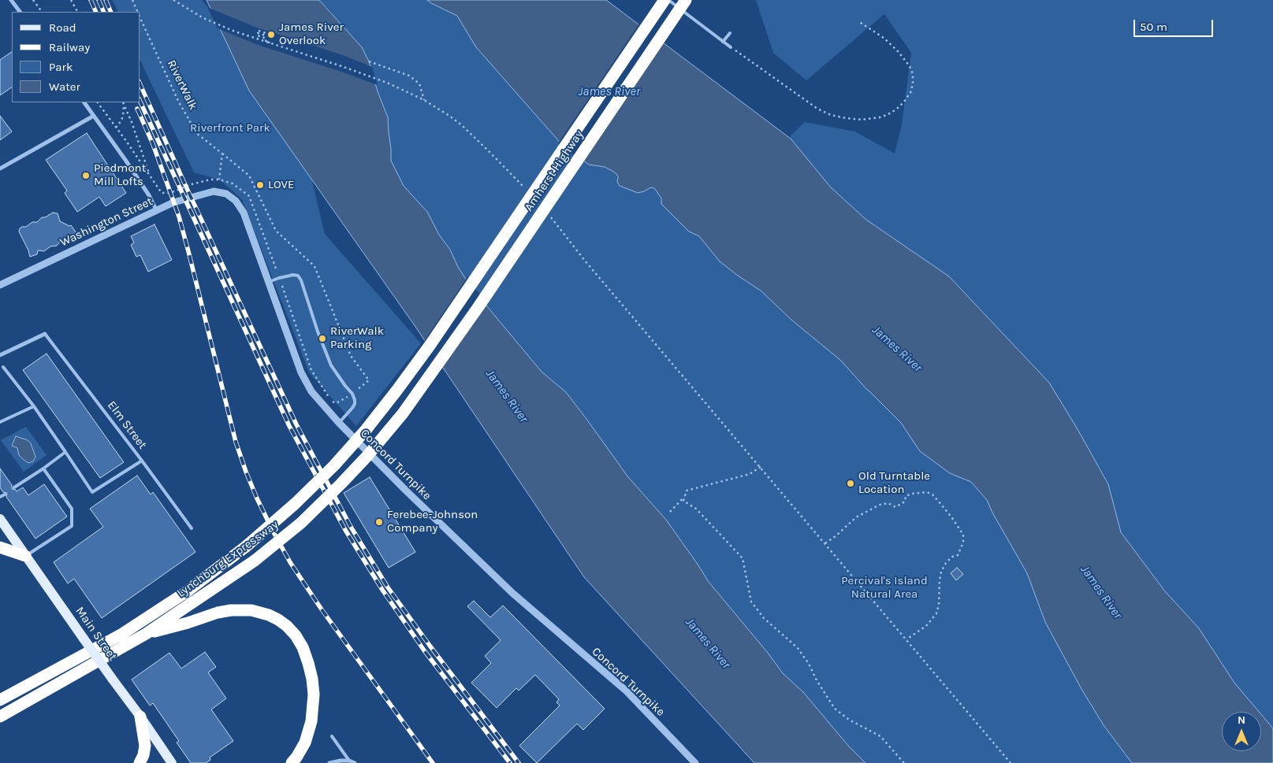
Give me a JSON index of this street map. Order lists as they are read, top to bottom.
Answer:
{
  "streets": {
    "highway": ["Amherst Highway", "Lynchburg Expressway"],
    "main road": ["Main Street"],
    "street": ["Washington Street", "Concord Turnpike"],
    "lane": ["Elm Street"],
    "path": ["RiverWalk"]
  },
  "crossings": [
    ["Amherst Highway", "Lynchburg Expressway"],
    ["Washington Street", "Concord Turnpike"]
  ],
  "water": ["James River"],
  "parks": ["Riverfront Park", "Percival's Island Natural Area"],
  "places": [
    "James River Overlook",
    "Piedmont Mill Lofts",
    "LOVE",
    "RiverWalk Parking",
    "Old Turntable Location",
    "Ferebee-Johnson Company"
  ],
  "legend": [
    "Road",
    "Railway",
    "Park",
    "Water"
  ],
  "scale_bar": "50 m",
  "north": "top"
}
